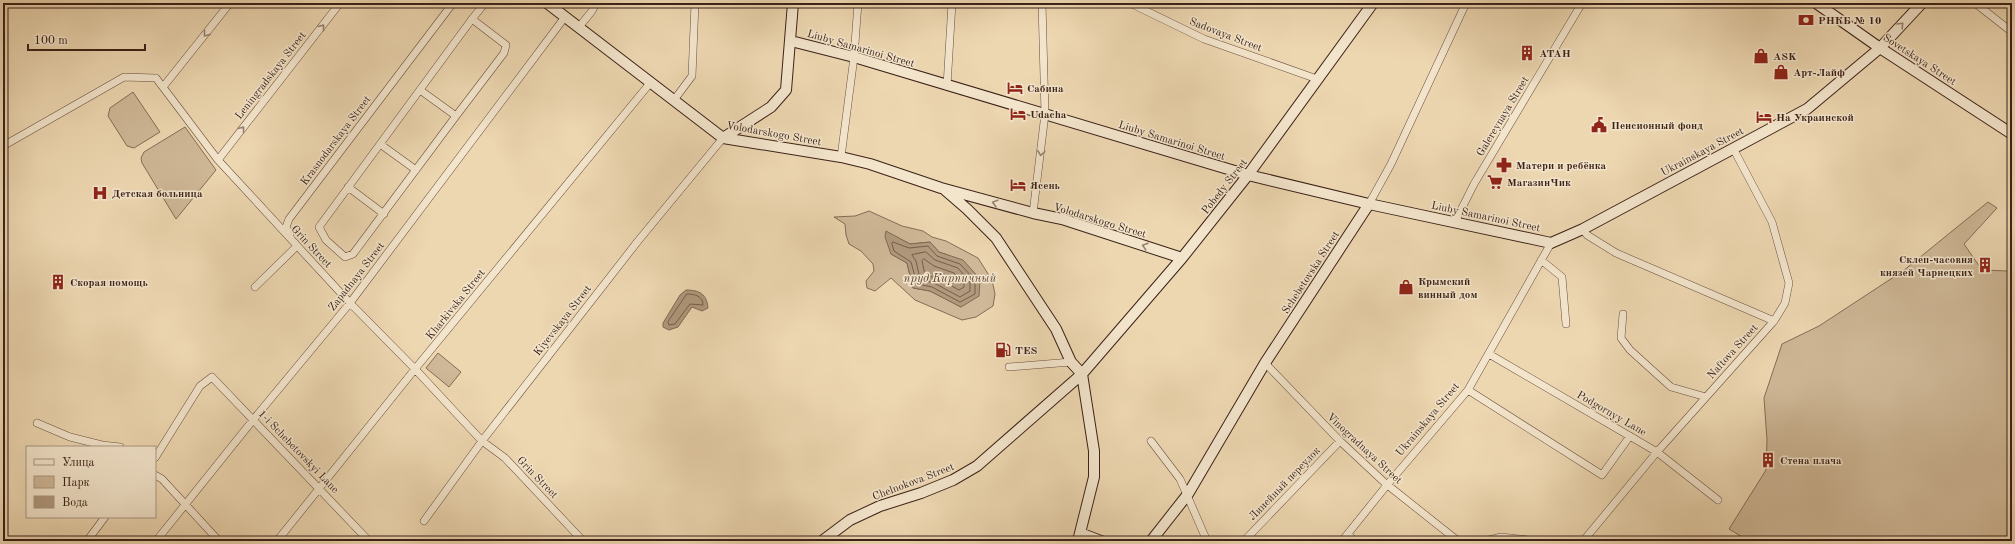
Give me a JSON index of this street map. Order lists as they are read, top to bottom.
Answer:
{
  "streets": {
    "main road": [
      "Liuby Samarinoi Street",
      "Sovetskaya Street",
      "Volodarskogo Street",
      "Ukrainskaya Street",
      "Pobedy Street",
      "Schebetovska Street",
      "Chelnokova Street"
    ],
    "street": [
      "Sadovaya Street",
      "Leningradskaya Street",
      "Galereynaya Street",
      "Krasnodarskaya Street",
      "Grin Street",
      "Zapadnaya Street",
      "Kharkivska Street",
      "Kiyevskaya Street",
      "Naftova Street",
      "Podgornyy Lane",
      "Vinogradnaya Street",
      "1-i Schebetovskyi Lane",
      "Линейный переулок"
    ]
  },
  "crossings": [
    ["Sadovaya Street", "Pobedy Street"],
    ["Liuby Samarinoi Street", "Galereynaya Street"],
    ["Liuby Samarinoi Street", "Ukrainskaya Street"],
    ["Liuby Samarinoi Street", "Pobedy Street"],
    ["Liuby Samarinoi Street", "Schebetovska Street"],
    ["Sovetskaya Street", "Ukrainskaya Street"],
    ["Leningradskaya Street", "Grin Street"],
    ["Volodarskogo Street", "Pobedy Street"],
    ["Volodarskogo Street", "Zapadnaya Street"],
    ["Volodarskogo Street", "Kharkivska Street"],
    ["Volodarskogo Street", "Kiyevskaya Street"],
    ["Volodarskogo Street", "Chelnokova Street"],
    ["Krasnodarskaya Street", "Grin Street"],
    ["Ukrainskaya Street", "Naftova Street"],
    ["Ukrainskaya Street", "Podgornyy Lane"],
    ["Ukrainskaya Street", "Vinogradnaya Street"],
    ["Pobedy Street", "Chelnokova Street"],
    ["Grin Street", "Zapadnaya Street"],
    ["Grin Street", "Kharkivska Street"],
    ["Grin Street", "Kiyevskaya Street"],
    ["Schebetovska Street", "Vinogradnaya Street"],
    ["Zapadnaya Street", "1-i Schebetovskyi Lane"],
    ["Kharkivska Street", "1-i Schebetovskyi Lane"],
    ["Naftova Street", "Podgornyy Lane"],
    ["Vinogradnaya Street", "Линейный переулок"]
  ],
  "one_way": ["Leningradskaya Street"],
  "water": ["пруд Кирпичный"],
  "places": {
    "bank": ["РНКБ № 10"],
    "building": [
      "АТАН",
      "Склеп-часовня князей Чарнецких",
      "Скорая помощь",
      "Стена плача"
    ],
    "shop": ["ASK", "Арт-Лайф", "Крымский винный дом"],
    "hotel": [
      "Сабина",
      "Udacha",
      "На Украинской",
      "Ясень"
    ],
    "public building": ["Пенсионный фонд"],
    "pharmacy": ["Матери и ребёнка"],
    "supermarket": ["МагазинЧик"],
    "hospital": ["Детская больница"],
    "fuel station": ["TES"]
  },
  "legend": ["Улица", "Парк", "Вода"],
  "scale_bar": "100 m"
}
